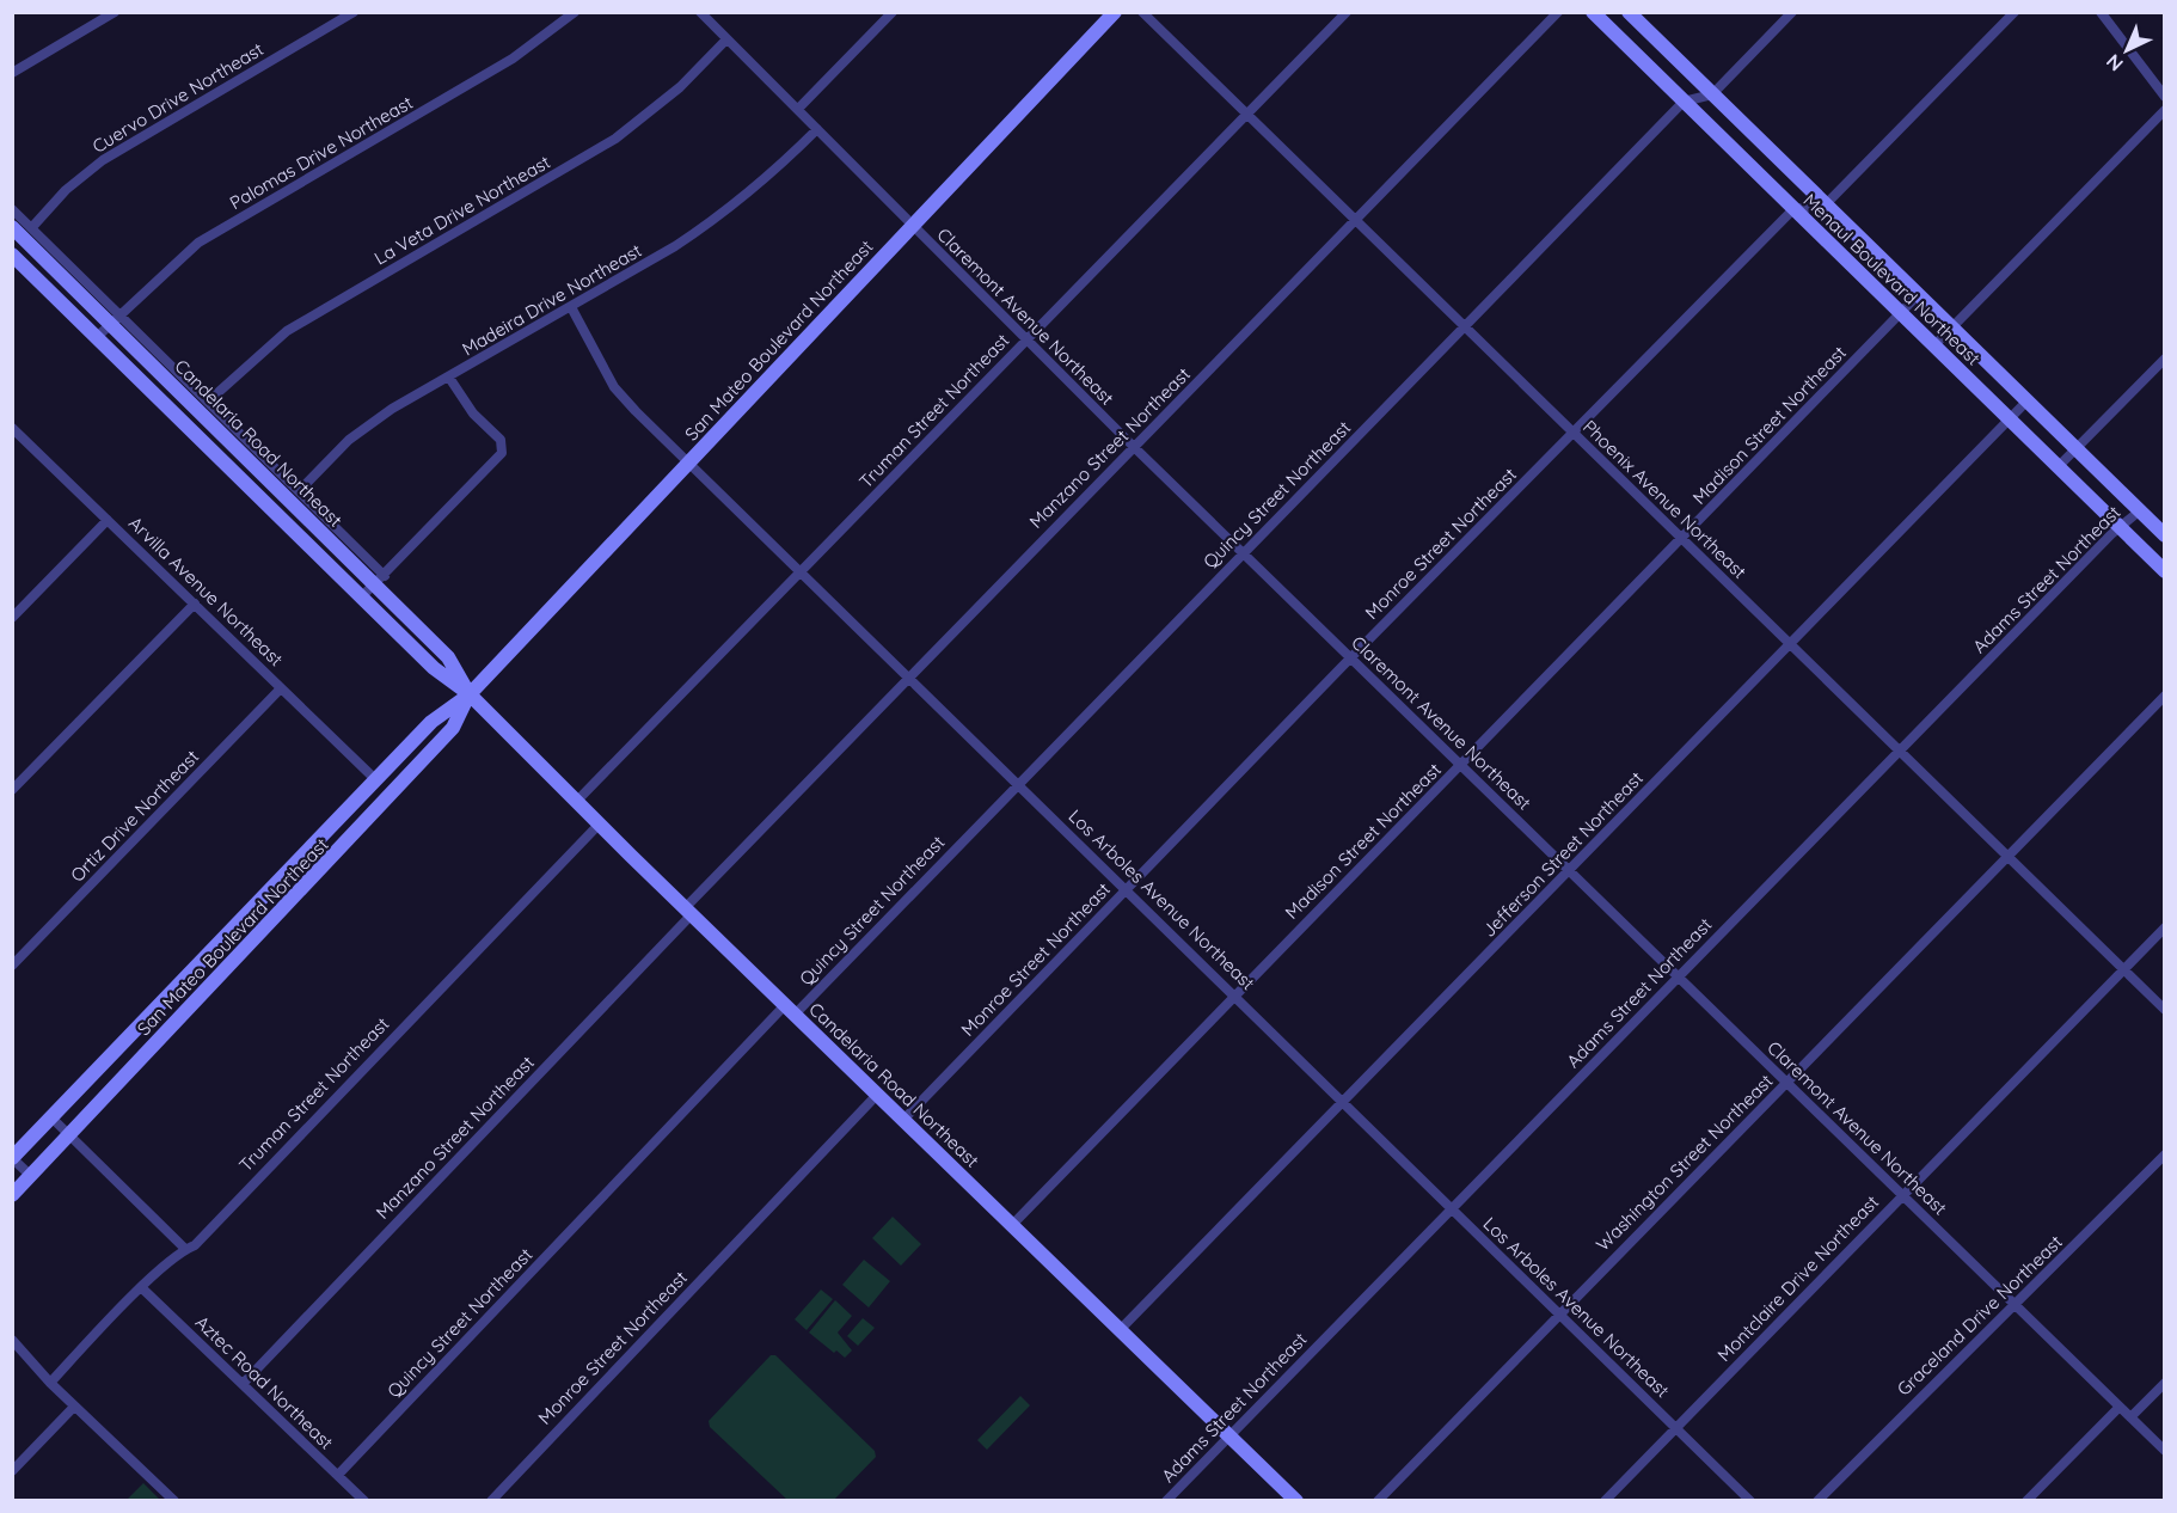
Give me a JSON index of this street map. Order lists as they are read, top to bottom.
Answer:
{
  "streets": {
    "main road": ["Menaul Boulevard Northeast", "San Mateo Boulevard Northeast", "Candelaria Road Northeast"],
    "street": [
      "Cuervo Drive Northeast",
      "Palomas Drive Northeast",
      "La Veta Drive Northeast",
      "Madeira Drive Northeast",
      "Claremont Avenue Northeast",
      "Truman Street Northeast",
      "Madison Street Northeast",
      "Manzano Street Northeast",
      "Quincy Street Northeast",
      "Phoenix Avenue Northeast",
      "Monroe Street Northeast",
      "Adams Street Northeast",
      "Arvilla Avenue Northeast",
      "Ortiz Drive Northeast",
      "Jefferson Street Northeast",
      "Los Arboles Avenue Northeast",
      "Washington Street Northeast",
      "Montclaire Drive Northeast",
      "Graceland Drive Northeast",
      "Aztec Road Northeast"
    ]
  },
  "crossings": [
    ["Cuervo Drive Northeast", "Candelaria Road Northeast"],
    ["Palomas Drive Northeast", "Candelaria Road Northeast"],
    ["La Veta Drive Northeast", "Claremont Avenue Northeast"],
    ["Menaul Boulevard Northeast", "Madison Street Northeast"],
    ["Menaul Boulevard Northeast", "Quincy Street Northeast"],
    ["Menaul Boulevard Northeast", "Monroe Street Northeast"],
    ["Menaul Boulevard Northeast", "Adams Street Northeast"],
    ["Menaul Boulevard Northeast", "Jefferson Street Northeast"],
    ["Madeira Drive Northeast", "Claremont Avenue Northeast"],
    ["Madeira Drive Northeast", "Los Arboles Avenue Northeast"],
    ["Claremont Avenue Northeast", "San Mateo Boulevard Northeast"],
    ["Claremont Avenue Northeast", "Truman Street Northeast"],
    ["Claremont Avenue Northeast", "Madison Street Northeast"],
    ["Claremont Avenue Northeast", "Manzano Street Northeast"],
    ["Claremont Avenue Northeast", "Quincy Street Northeast"],
    ["Claremont Avenue Northeast", "Monroe Street Northeast"],
    ["Claremont Avenue Northeast", "Adams Street Northeast"],
    ["Claremont Avenue Northeast", "Jefferson Street Northeast"],
    ["Claremont Avenue Northeast", "Washington Street Northeast"],
    ["Claremont Avenue Northeast", "Montclaire Drive Northeast"],
    ["Claremont Avenue Northeast", "Graceland Drive Northeast"],
    ["San Mateo Boulevard Northeast", "Candelaria Road Northeast"],
    ["San Mateo Boulevard Northeast", "Arvilla Avenue Northeast"],
    ["San Mateo Boulevard Northeast", "Los Arboles Avenue Northeast"],
    ["Truman Street Northeast", "Candelaria Road Northeast"],
    ["Truman Street Northeast", "Phoenix Avenue Northeast"],
    ["Truman Street Northeast", "Los Arboles Avenue Northeast"],
    ["Truman Street Northeast", "Aztec Road Northeast"],
    ["Madison Street Northeast", "Candelaria Road Northeast"],
    ["Madison Street Northeast", "Phoenix Avenue Northeast"],
    ["Madison Street Northeast", "Los Arboles Avenue Northeast"],
    ["Candelaria Road Northeast", "Manzano Street Northeast"],
    ["Candelaria Road Northeast", "Quincy Street Northeast"],
    ["Candelaria Road Northeast", "Monroe Street Northeast"],
    ["Candelaria Road Northeast", "Adams Street Northeast"],
    ["Candelaria Road Northeast", "Jefferson Street Northeast"],
    ["Manzano Street Northeast", "Phoenix Avenue Northeast"],
    ["Manzano Street Northeast", "Los Arboles Avenue Northeast"],
    ["Manzano Street Northeast", "Aztec Road Northeast"],
    ["Quincy Street Northeast", "Phoenix Avenue Northeast"],
    ["Quincy Street Northeast", "Los Arboles Avenue Northeast"],
    ["Quincy Street Northeast", "Aztec Road Northeast"],
    ["Phoenix Avenue Northeast", "Monroe Street Northeast"],
    ["Phoenix Avenue Northeast", "Adams Street Northeast"],
    ["Phoenix Avenue Northeast", "Jefferson Street Northeast"],
    ["Phoenix Avenue Northeast", "Washington Street Northeast"],
    ["Phoenix Avenue Northeast", "Montclaire Drive Northeast"],
    ["Monroe Street Northeast", "Los Arboles Avenue Northeast"],
    ["Adams Street Northeast", "Los Arboles Avenue Northeast"],
    ["Arvilla Avenue Northeast", "Ortiz Drive Northeast"],
    ["Jefferson Street Northeast", "Los Arboles Avenue Northeast"],
    ["Los Arboles Avenue Northeast", "Washington Street Northeast"],
    ["Los Arboles Avenue Northeast", "Montclaire Drive Northeast"]
  ],
  "north": "bottom left"
}
